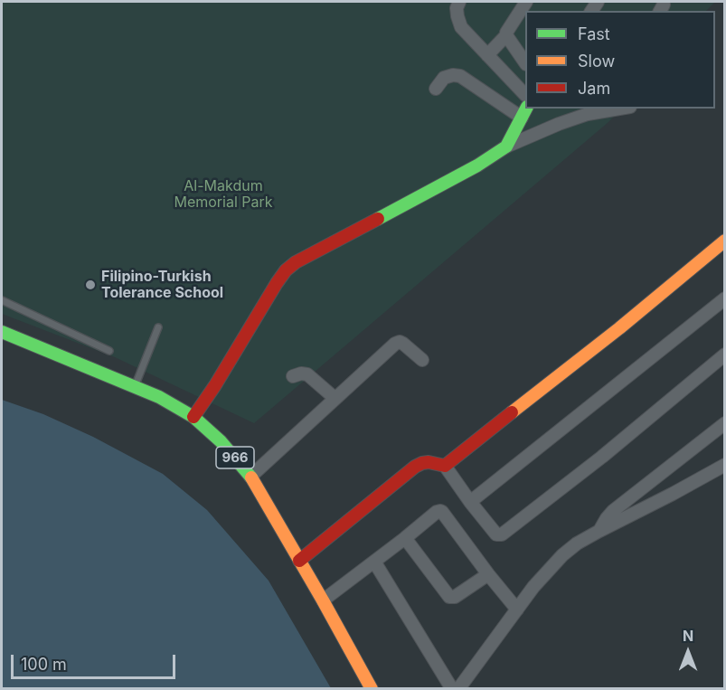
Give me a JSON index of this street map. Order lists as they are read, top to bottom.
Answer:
{
  "streets": {
    "street": ["966"]
  },
  "parks": ["Al-Makdum Memorial Park"],
  "places": ["Filipino-Turkish Tolerance School"],
  "legend": ["Fast", "Slow", "Jam"],
  "scale_bar": "100 m",
  "north": "top"
}
